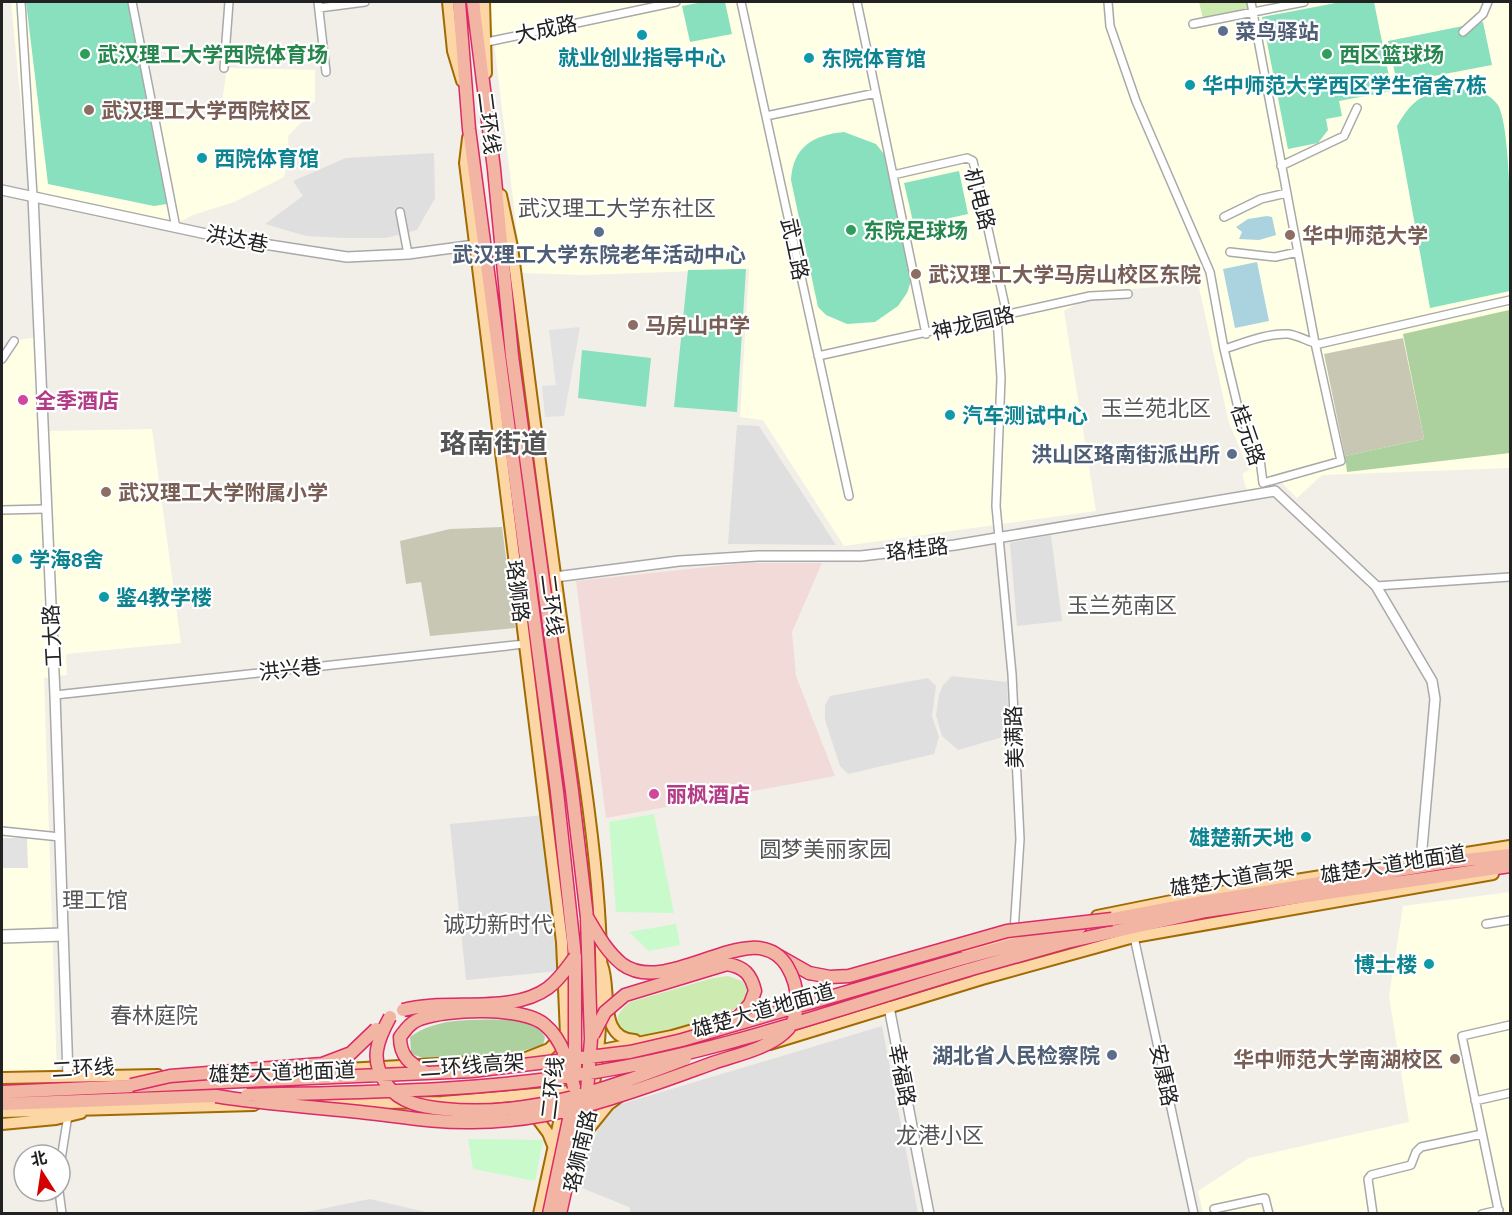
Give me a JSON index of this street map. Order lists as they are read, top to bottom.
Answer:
{
  "streets": {
    "highway": ["二环线", "雄楚大道高架", "二环线高架"],
    "main road": ["珞狮路", "雄楚大道地面道", "珞狮南路"],
    "street": [
      "大成路",
      "机电路",
      "洪达巷",
      "武工路",
      "神龙园路",
      "桂元路",
      "珞桂路",
      "工大路",
      "洪兴巷",
      "美满路",
      "幸福路",
      "安康路"
    ]
  },
  "crossings": [
    ["二环线", "珞狮路"],
    ["二环线", "雄楚大道地面道"],
    ["二环线", "雄楚大道高架"],
    ["二环线", "二环线高架"],
    ["二环线", "珞狮南路"],
    ["机电路", "神龙园路"],
    ["洪达巷", "珞狮路"],
    ["洪达巷", "工大路"],
    ["武工路", "神龙园路"],
    ["桂元路", "珞桂路"],
    ["桂元路", "雄楚大道地面道"],
    ["珞桂路", "珞狮路"],
    ["珞桂路", "美满路"],
    ["珞狮路", "洪兴巷"],
    ["珞狮路", "雄楚大道地面道"],
    ["珞狮路", "珞狮南路"],
    ["工大路", "洪兴巷"],
    ["工大路", "雄楚大道地面道"],
    ["美满路", "雄楚大道地面道"],
    ["雄楚大道地面道", "雄楚大道高架"],
    ["雄楚大道地面道", "幸福路"],
    ["雄楚大道地面道", "安康路"],
    ["雄楚大道地面道", "珞狮南路"],
    ["雄楚大道高架", "二环线高架"]
  ],
  "districts": [
    "武汉理工大学东社区",
    "玉兰苑北区",
    "珞南街道",
    "玉兰苑南区",
    "圆梦美丽家园",
    "理工馆",
    "诚功新时代",
    "春林庭院",
    "龙港小区"
  ],
  "places": [
    "菜鸟驿站",
    "就业创业指导中心",
    "武汉理工大学西院体育场",
    "西区篮球场",
    "东院体育馆",
    "华中师范大学西区学生宿舍7栋",
    "武汉理工大学西院校区",
    "西院体育馆",
    "东院足球场",
    "武汉理工大学东院老年活动中心",
    "华中师范大学",
    "武汉理工大学马房山校区东院",
    "马房山中学",
    "全季酒店",
    "汽车测试中心",
    "洪山区珞南街派出所",
    "武汉理工大学附属小学",
    "学海8舍",
    "鉴4教学楼",
    "丽枫酒店",
    "雄楚新天地",
    "博士楼",
    "湖北省人民检察院",
    "华中师范大学南湖校区"
  ],
  "north": "top"
}
